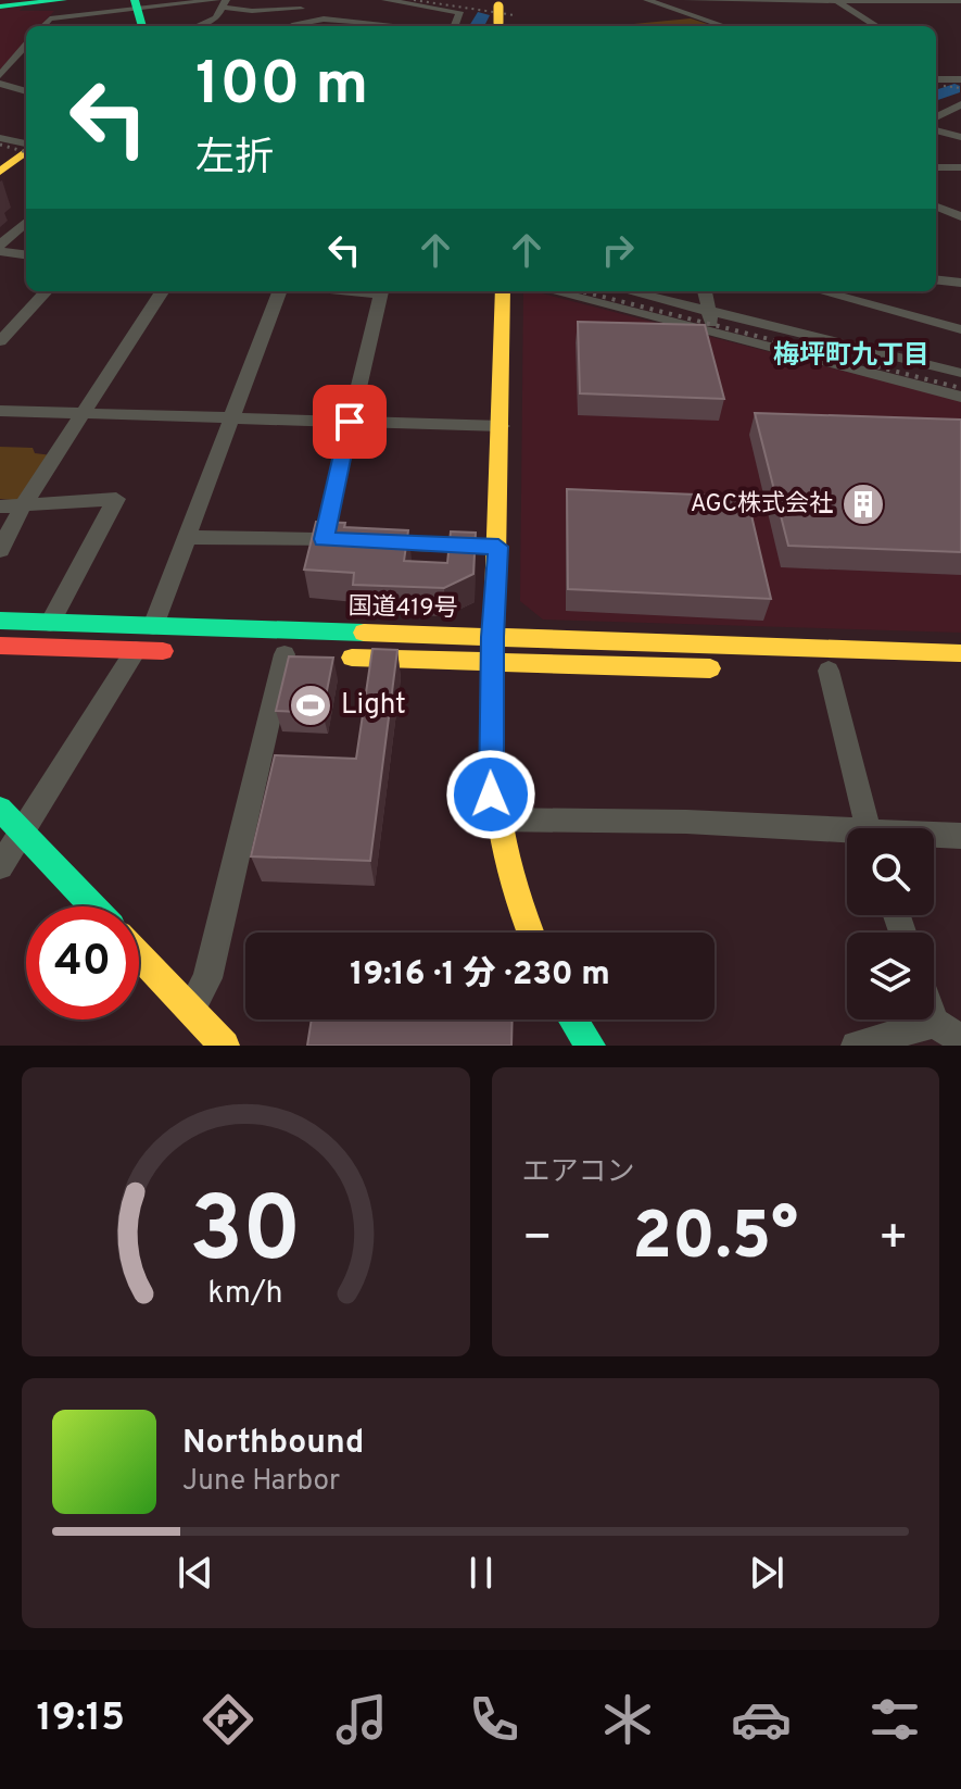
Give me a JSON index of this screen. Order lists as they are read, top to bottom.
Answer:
{
  "streets": {
    "main road": ["国道419号"]
  },
  "districts": ["梅坪町九丁目"],
  "places": {
    "building": ["AGC株式会社"],
    "sports": ["Light"]
  },
  "page": {
    "turn": ["100 m", "左折"],
    "limit": "40",
    "trip": "19:16 · 1 分 · 230 m",
    "tile": "エアコン",
    "heat": ["−", "20.5°", "+"],
    "song": ["Northbound", "June Harbor"],
    "tabs": "19:15",
    "gauge": ["30", "km/h"]
  }
}
